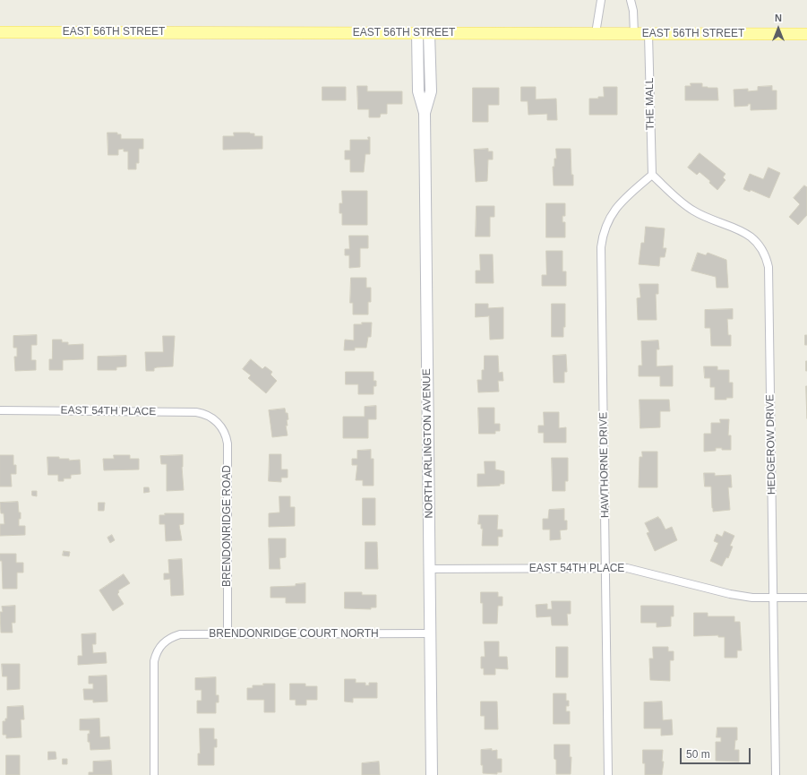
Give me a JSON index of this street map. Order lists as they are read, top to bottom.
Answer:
{
  "streets": {
    "main road": ["EAST 56TH STREET", "NORTH ARLINGTON AVENUE"],
    "street": [
      "THE MALL",
      "EAST 54TH PLACE",
      "HEDGEROW DRIVE",
      "HAWTHORNE DRIVE",
      "BRENDONRIDGE ROAD",
      "BRENDONRIDGE COURT NORTH"
    ]
  },
  "crossings": [
    ["EAST 56TH STREET", "THE MALL"],
    ["EAST 56TH STREET", "NORTH ARLINGTON AVENUE"],
    ["THE MALL", "HEDGEROW DRIVE"],
    ["THE MALL", "HAWTHORNE DRIVE"],
    ["EAST 54TH PLACE", "NORTH ARLINGTON AVENUE"],
    ["EAST 54TH PLACE", "HEDGEROW DRIVE"],
    ["EAST 54TH PLACE", "HAWTHORNE DRIVE"],
    ["EAST 54TH PLACE", "BRENDONRIDGE ROAD"],
    ["NORTH ARLINGTON AVENUE", "BRENDONRIDGE COURT NORTH"],
    ["HEDGEROW DRIVE", "HAWTHORNE DRIVE"],
    ["BRENDONRIDGE ROAD", "BRENDONRIDGE COURT NORTH"]
  ],
  "scale_bar": "50 m",
  "north": "top"
}
